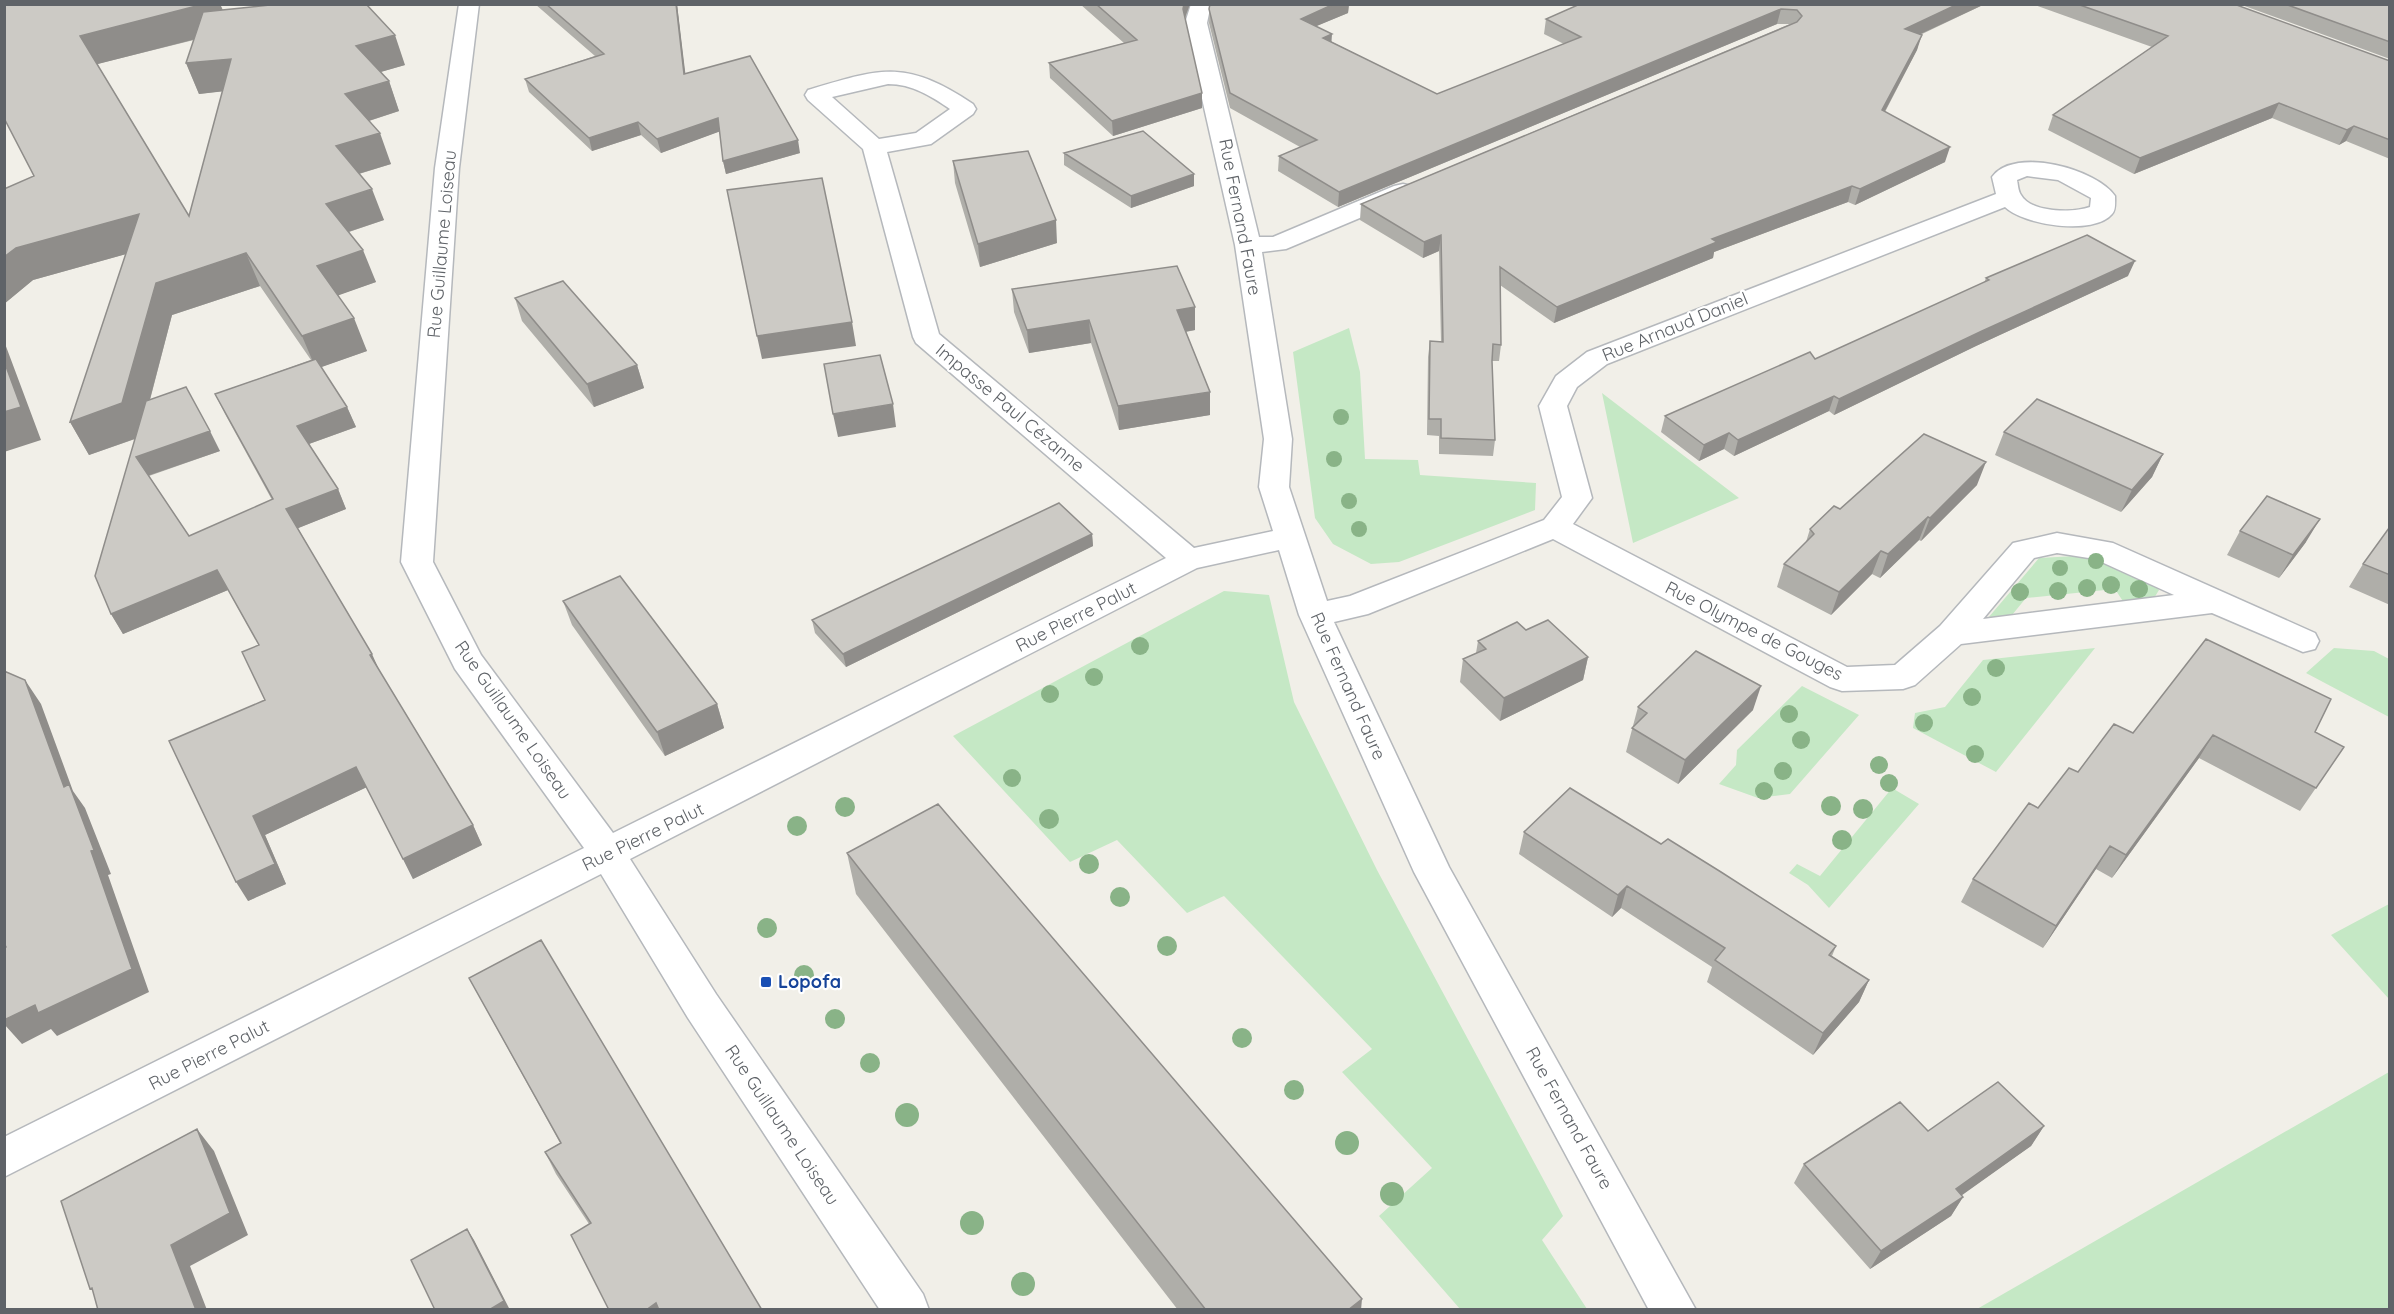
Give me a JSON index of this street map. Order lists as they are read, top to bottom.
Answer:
{
  "streets": {
    "street": [
      "Rue Fernand Faure",
      "Rue Guillaume Loiseau",
      "Rue Arnaud Daniel",
      "Impasse Paul Cézanne",
      "Rue Pierre Palut",
      "Rue Olympe de Gouges"
    ]
  },
  "crossings": [
    ["Rue Fernand Faure", "Rue Pierre Palut"],
    ["Rue Guillaume Loiseau", "Rue Pierre Palut"],
    ["Rue Arnaud Daniel", "Rue Olympe de Gouges"],
    ["Impasse Paul Cézanne", "Rue Pierre Palut"]
  ],
  "places": {
    "transit": ["Lopofa"]
  }
}
